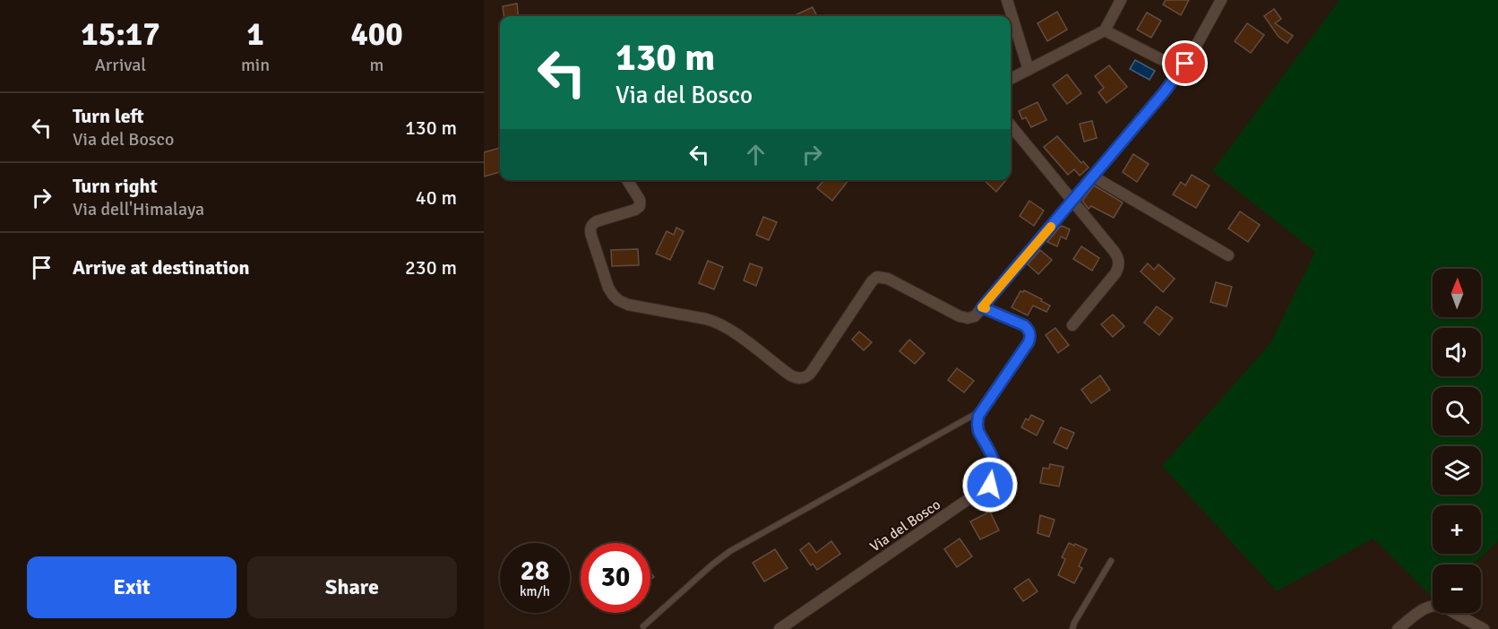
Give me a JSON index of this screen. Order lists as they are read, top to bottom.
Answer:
{
  "streets": {
    "street": ["Via del Bosco"]
  },
  "north": "top",
  "page": {
    "eta": [
      "15:17",
      "Arrival",
      "1",
      "min",
      "400",
      "m"
    ],
    "turn": ["130 m", "Via del Bosco"],
    "list": [
      {
        "name": "Turn left",
        "note": "Via del Bosco",
        "value": "130 m"
      },
      {
        "name": "Turn right",
        "note": "Via dell'Himalaya",
        "value": "40 m"
      },
      {
        "name": "Arrive at destination",
        "value": "230 m"
      }
    ],
    "map_buttons": ["+", "−"],
    "speed": "28 km/h",
    "limit": "30",
    "buttons": ["Exit", "Share"]
  }
}
